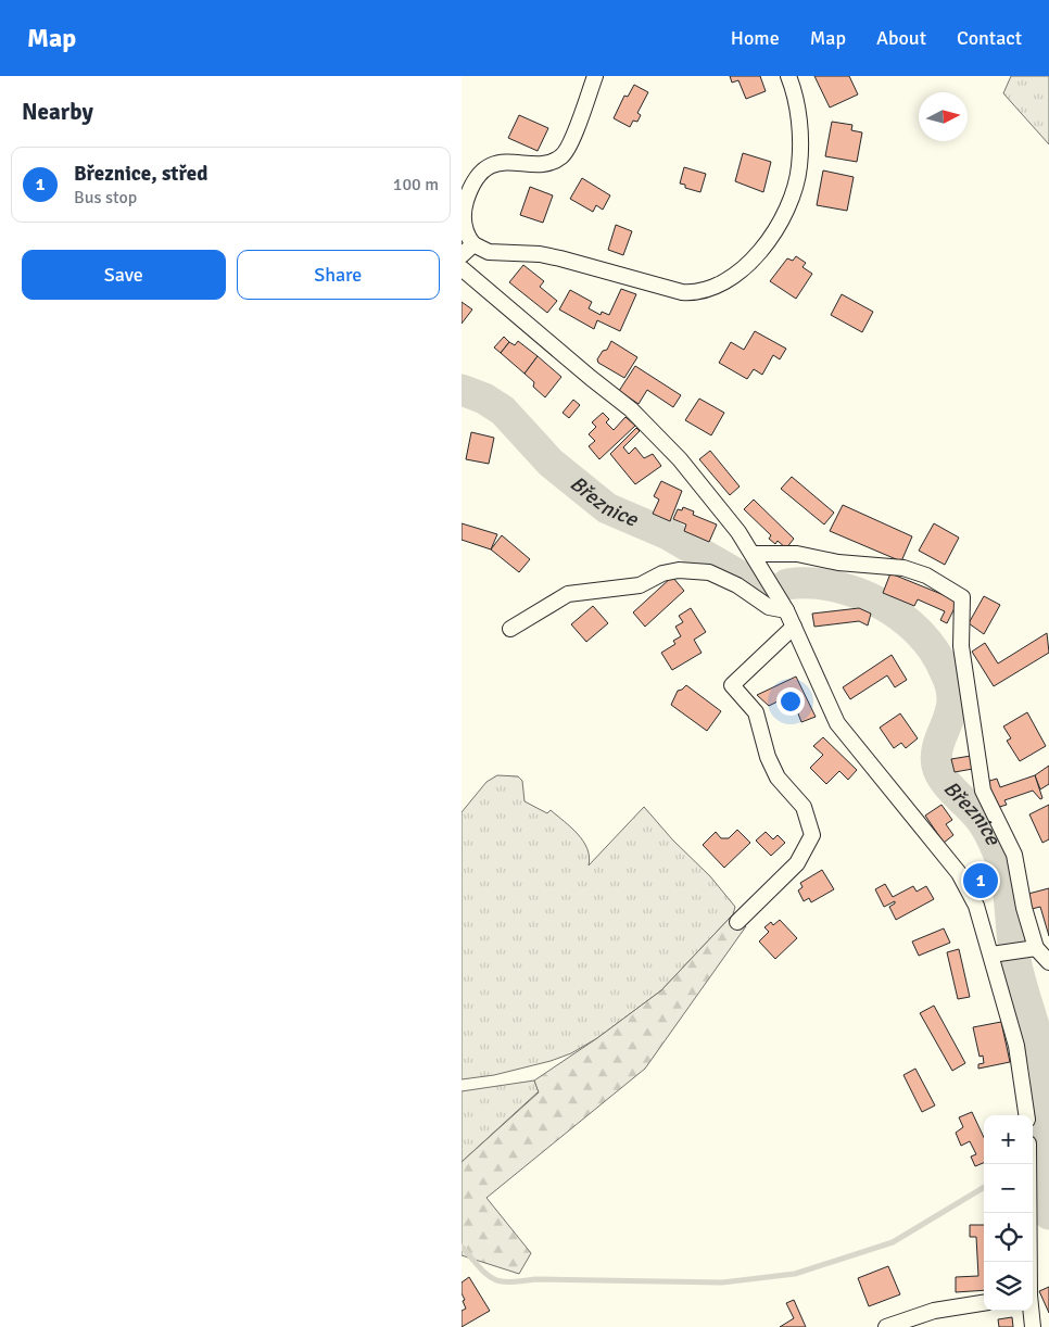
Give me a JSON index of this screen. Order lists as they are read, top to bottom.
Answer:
{
  "water": ["Březnice"],
  "north": "right",
  "page": {
    "header": "Map",
    "nav": [
      "Home",
      "Map",
      "About",
      "Contact"
    ],
    "heading": "Nearby",
    "list": [
      {
        "mark": "1",
        "name": "Březnice, střed",
        "note": "Bus stop",
        "value": "100 m"
      }
    ],
    "buttons": ["Save", "Share"],
    "pins": "1",
    "map_buttons": ["+", "−"]
  }
}
